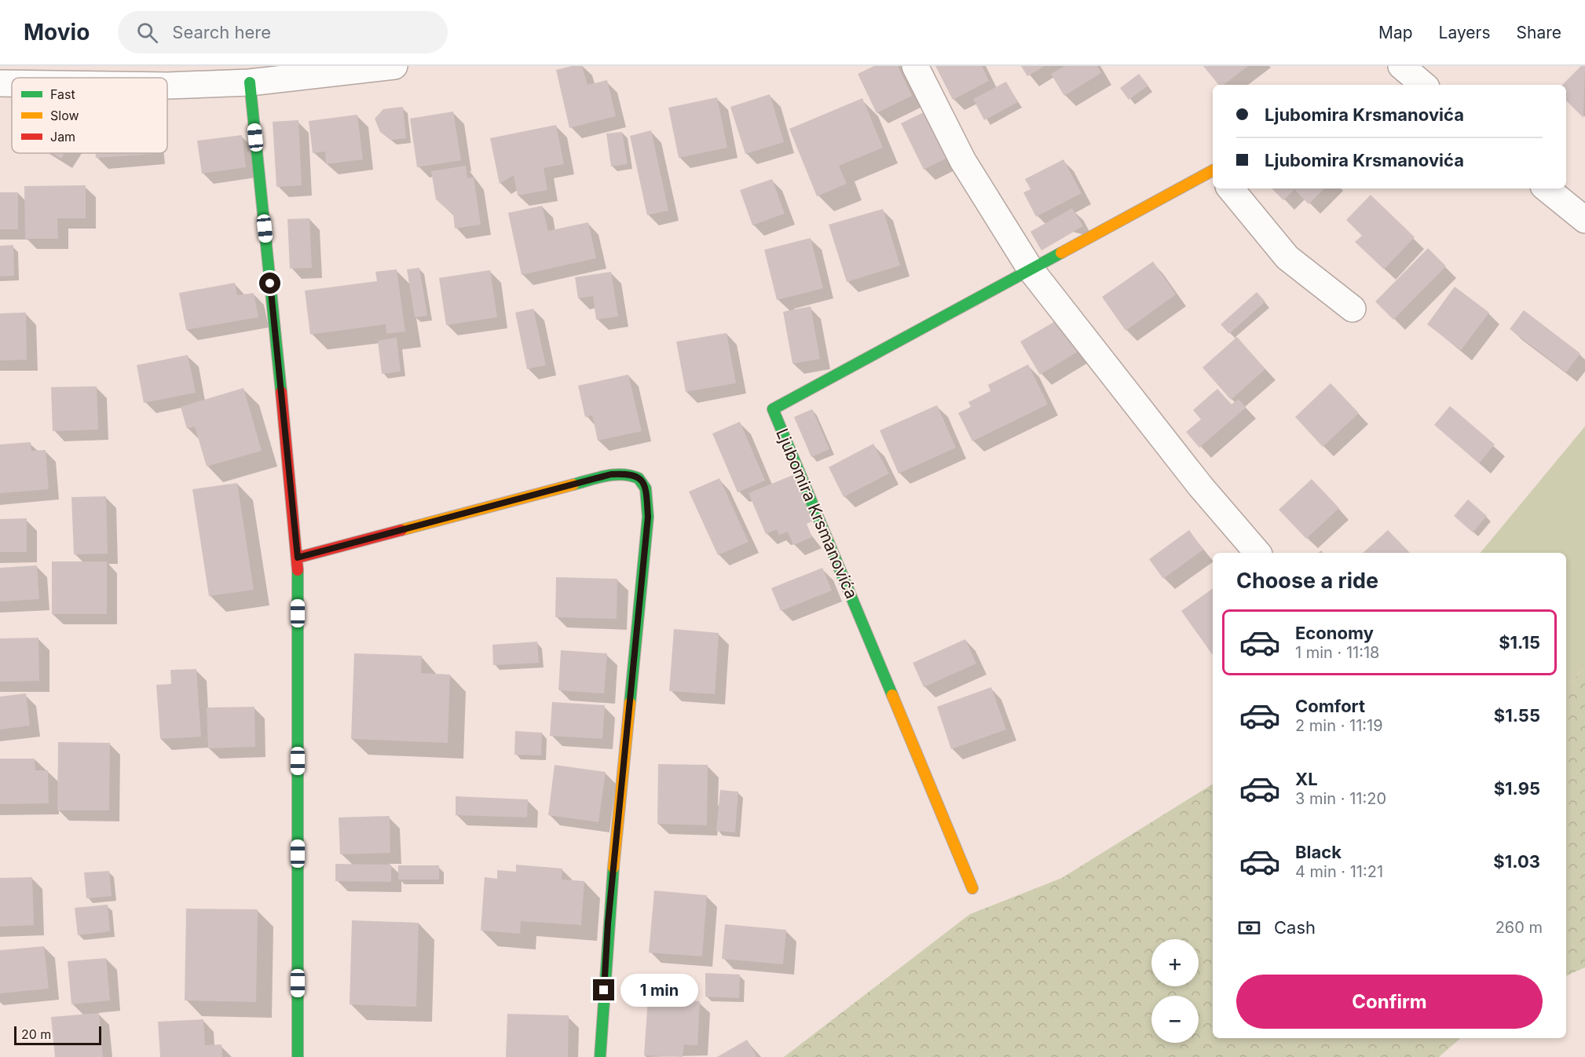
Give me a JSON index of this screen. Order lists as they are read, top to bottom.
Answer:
{
  "streets": {
    "street": ["Ljubomira Krsmanovića"]
  },
  "legend": ["Fast", "Slow", "Jam"],
  "scale_bar": "20 m",
  "page": {
    "header": "Movio",
    "search": "Search here",
    "nav": ["Map", "Layers", "Share"],
    "banner": ["Ljubomira Krsmanovića", "Ljubomira Krsmanovića"],
    "heading": "Choose a ride",
    "list": [
      {
        "name": "Economy",
        "note": "1 min · 11:18",
        "value": "$1.15"
      },
      {
        "name": "Comfort",
        "note": "2 min · 11:19",
        "value": "$1.55"
      },
      {
        "name": "XL",
        "note": "3 min · 11:20",
        "value": "$1.95"
      },
      {
        "name": "Black",
        "note": "4 min · 11:21",
        "value": "$1.03"
      }
    ],
    "pay": ["Cash", "260 m"],
    "map_buttons": ["+", "−"],
    "buttons": "Confirm",
    "bubble": "1 min",
    "scale": "20 m"
  }
}
